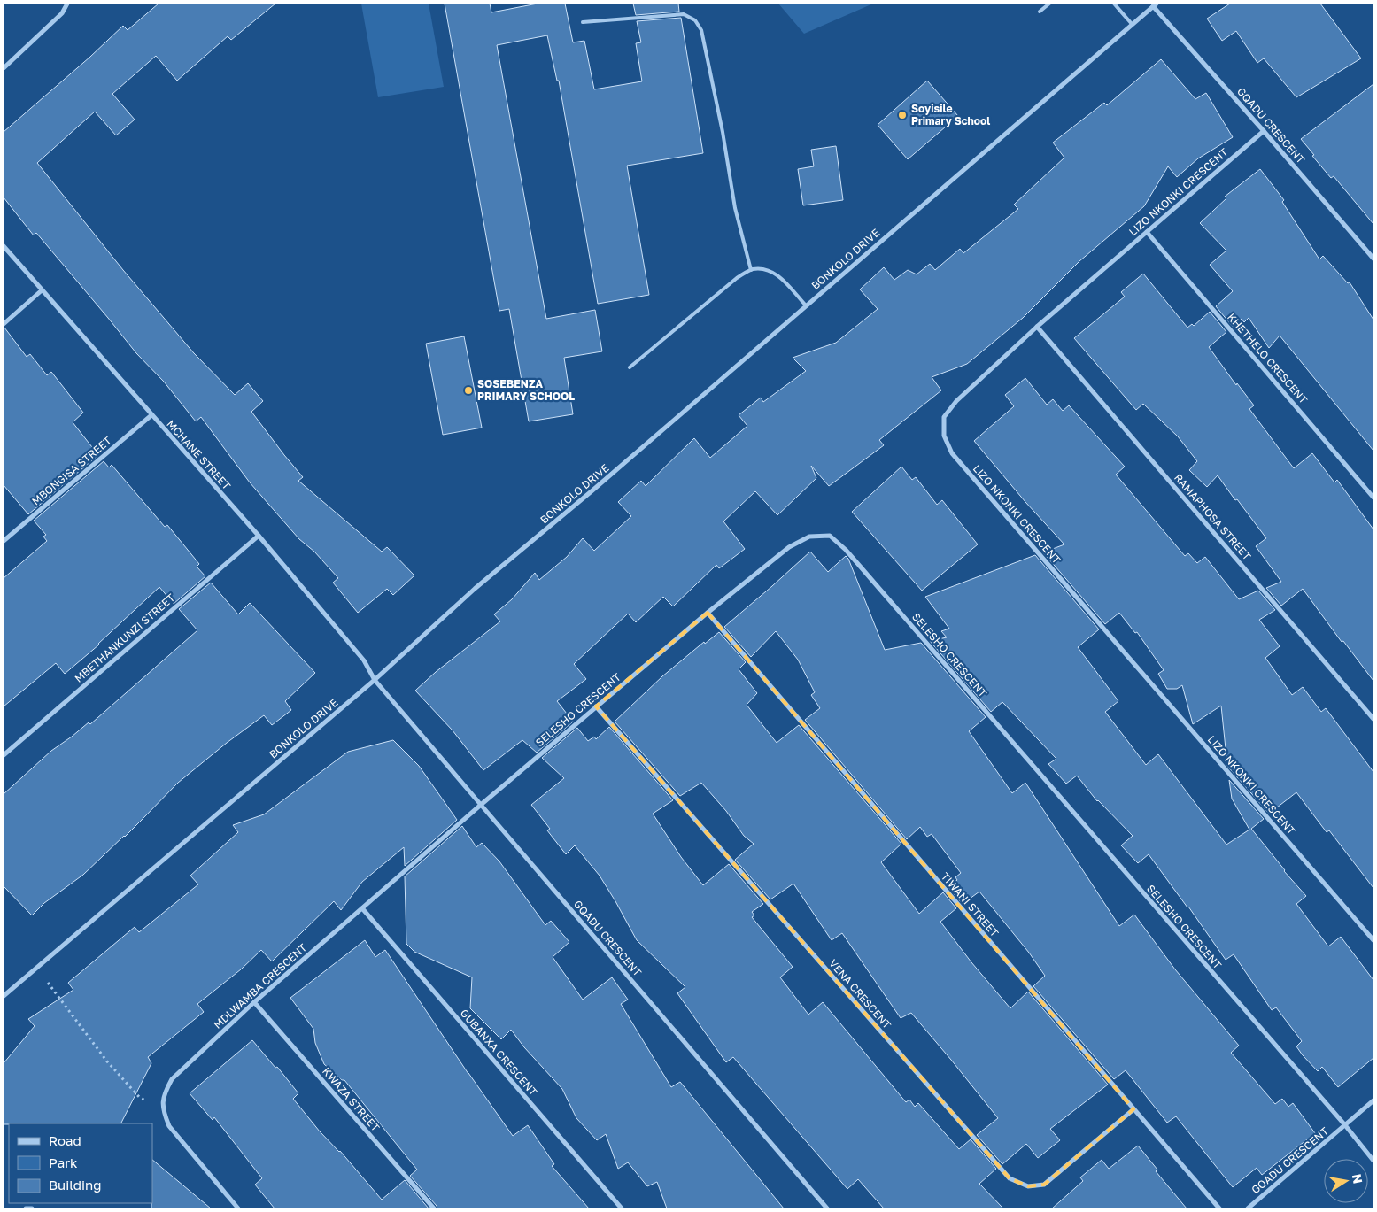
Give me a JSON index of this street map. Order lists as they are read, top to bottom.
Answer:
{
  "streets": {
    "street": [
      "GQADU CRESCENT",
      "LIZO NKONKI CRESCENT",
      "BONKOLO DRIVE",
      "KHETHELO CRESCENT",
      "MCHANE STREET",
      "MBONGISA STREET",
      "RAMAPHOSA STREET",
      "MBETHANKUNZI STREET",
      "SELESHO CRESCENT",
      "TIWANI STREET",
      "MDLWAMBA CRESCENT",
      "VENA CRESCENT",
      "GUBANXA CRESCENT",
      "KWAZA STREET"
    ]
  },
  "crossings": [
    ["GQADU CRESCENT", "LIZO NKONKI CRESCENT"],
    ["GQADU CRESCENT", "BONKOLO DRIVE"],
    ["GQADU CRESCENT", "MCHANE STREET"],
    ["GQADU CRESCENT", "SELESHO CRESCENT"],
    ["GQADU CRESCENT", "MDLWAMBA CRESCENT"],
    ["LIZO NKONKI CRESCENT", "KHETHELO CRESCENT"],
    ["LIZO NKONKI CRESCENT", "RAMAPHOSA STREET"],
    ["BONKOLO DRIVE", "MCHANE STREET"],
    ["MCHANE STREET", "MBONGISA STREET"],
    ["MCHANE STREET", "MBETHANKUNZI STREET"],
    ["SELESHO CRESCENT", "TIWANI STREET"],
    ["SELESHO CRESCENT", "MDLWAMBA CRESCENT"],
    ["SELESHO CRESCENT", "VENA CRESCENT"],
    ["TIWANI STREET", "VENA CRESCENT"],
    ["MDLWAMBA CRESCENT", "GUBANXA CRESCENT"],
    ["MDLWAMBA CRESCENT", "KWAZA STREET"]
  ],
  "places": ["Soyisile Primary School", "SOSEBENZA PRIMARY SCHOOL"],
  "legend": ["Road", "Park", "Building"],
  "north": "right"
}
